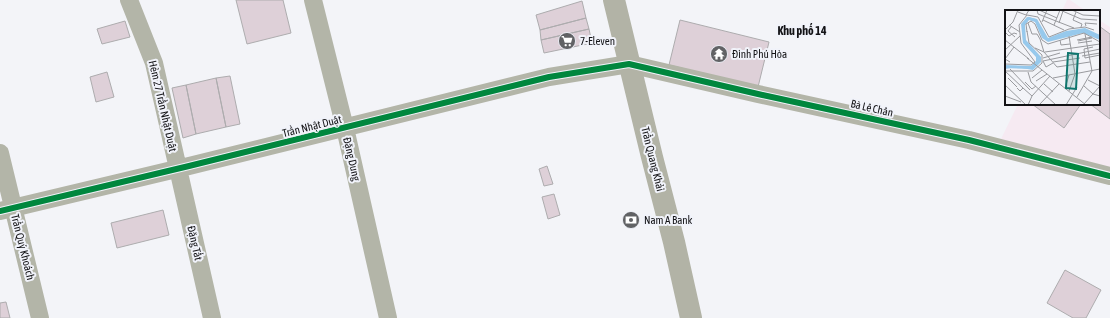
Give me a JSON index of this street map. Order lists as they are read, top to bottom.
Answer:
{
  "streets": {
    "street": [
      "Hẻm 27 Trần Nhật Duật",
      "Bà Lê Chân",
      "Trần Nhật Duật",
      "Đặng Dung",
      "Trần Quang Khải",
      "Ðặng Tất",
      "Trần Quý Khoách"
    ]
  },
  "crossings": [
    ["Hẻm 27 Trần Nhật Duật", "Trần Nhật Duật"],
    ["Hẻm 27 Trần Nhật Duật", "Ðặng Tất"],
    ["Bà Lê Chân", "Trần Nhật Duật"],
    ["Bà Lê Chân", "Trần Quang Khải"],
    ["Trần Nhật Duật", "Đặng Dung"],
    ["Trần Nhật Duật", "Trần Quang Khải"],
    ["Trần Nhật Duật", "Ðặng Tất"],
    ["Trần Nhật Duật", "Trần Quý Khoách"]
  ],
  "districts": ["Khu phố 14"],
  "places": {
    "supermarket": ["7-Eleven"],
    "temple": ["Đình Phú Hòa"],
    "bank": ["Nam A Bank"]
  }
}
